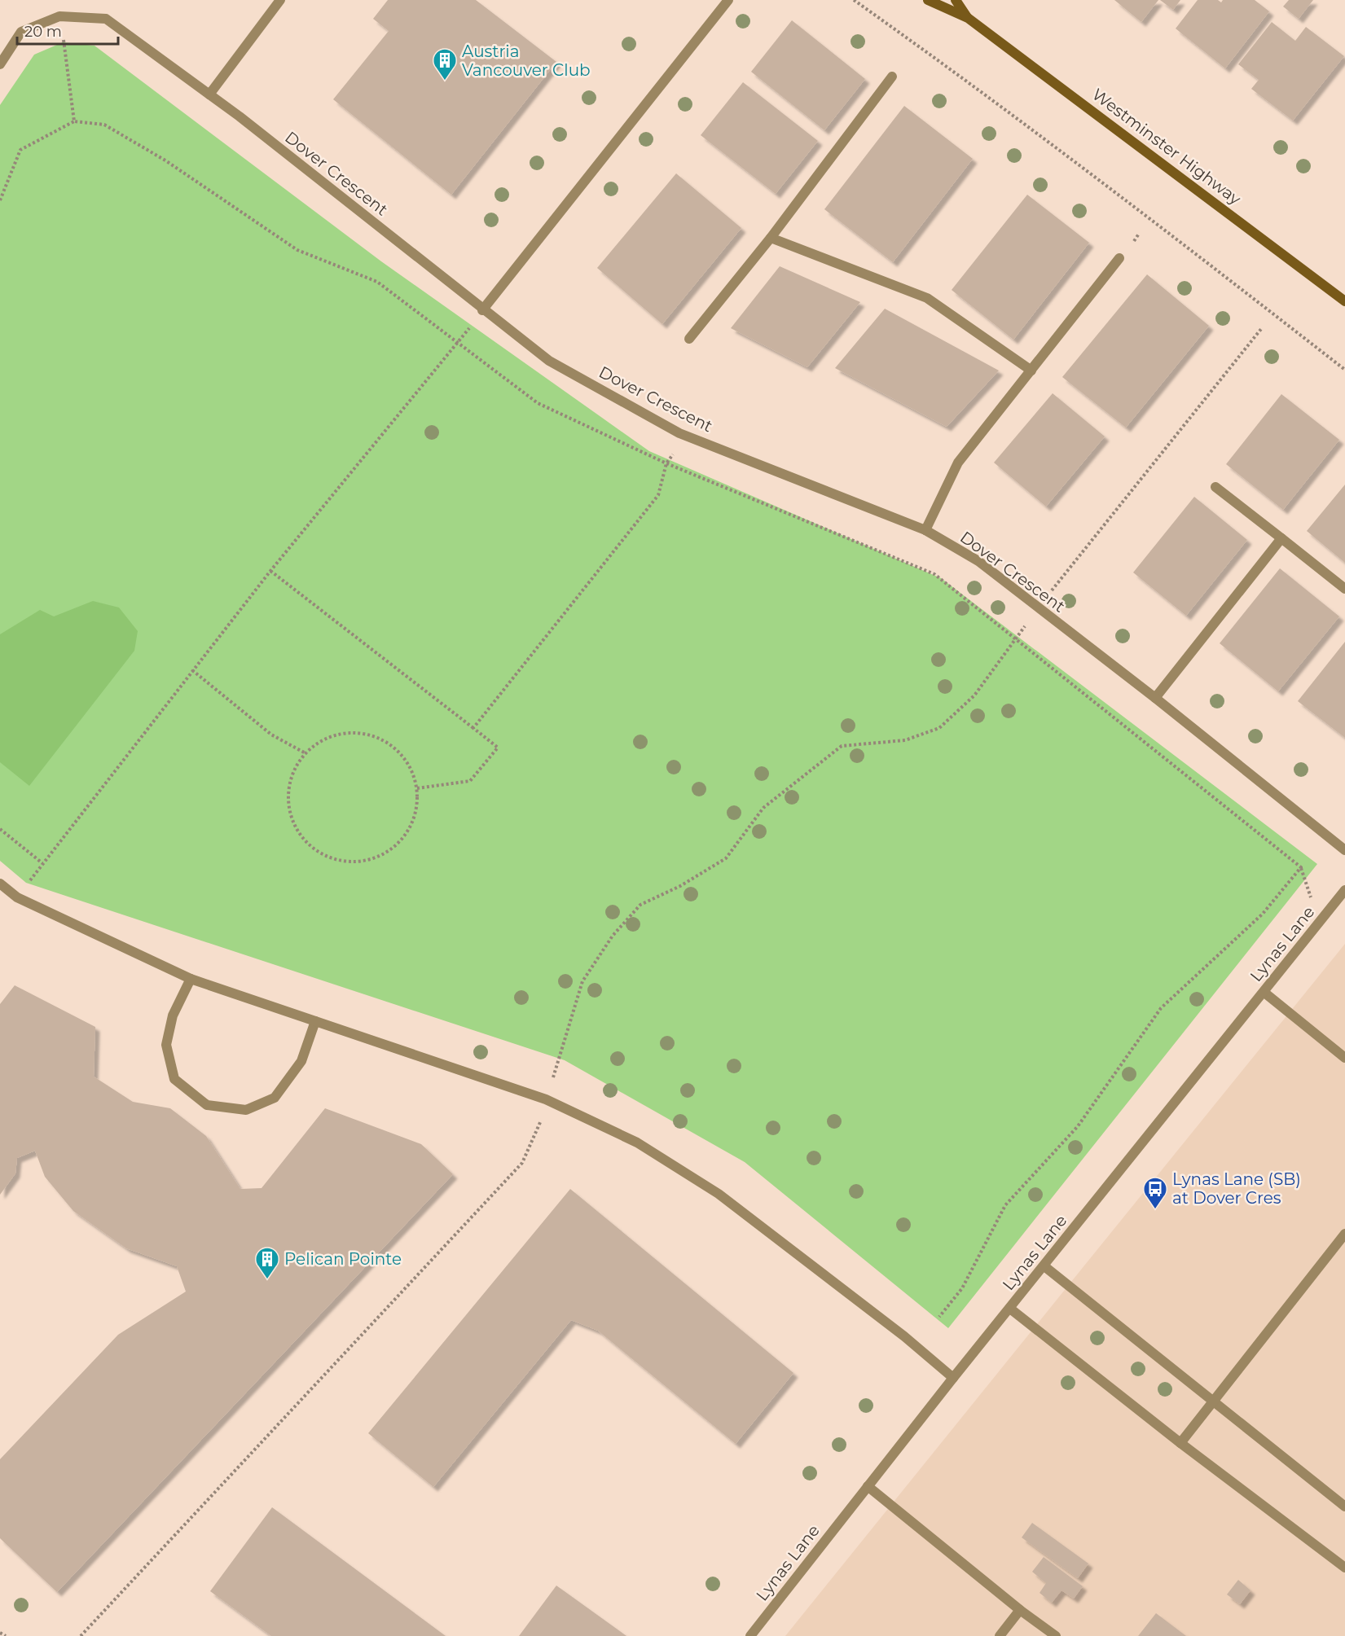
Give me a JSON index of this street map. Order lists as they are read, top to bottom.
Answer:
{
  "streets": {
    "main road": ["Westminster Highway"],
    "street": ["Dover Crescent", "Lynas Lane"]
  },
  "places": {
    "building": ["Austria Vancouver Club", "Pelican Pointe"],
    "bus stop": ["Lynas Lane (SB) at Dover Cres"]
  },
  "scale_bar": "20 m"
}
